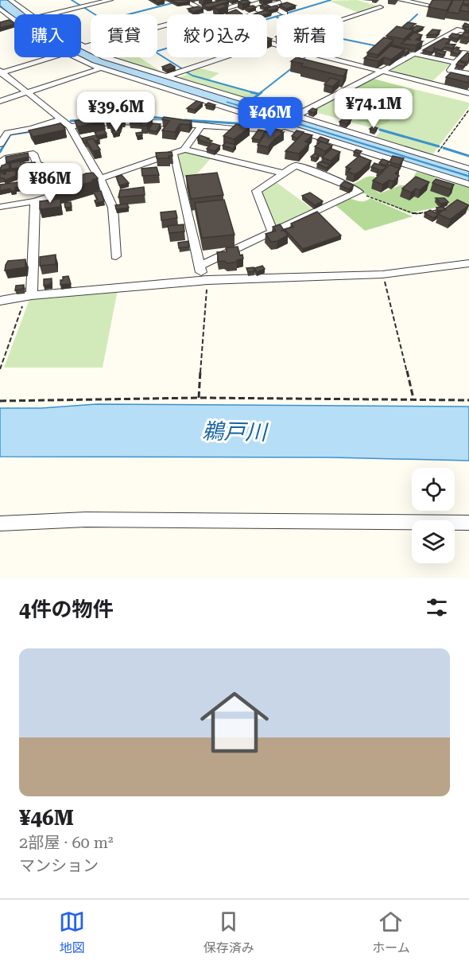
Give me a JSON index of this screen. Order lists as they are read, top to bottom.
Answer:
{
  "water": ["鵜戸川"],
  "page": {
    "chip": [
      "購入",
      "賃貸",
      "絞り込み",
      "新着"
    ],
    "price": [
      "¥74.1M",
      "¥39.6M",
      "¥46M",
      "¥86M"
    ],
    "heading": "4件の物件",
    "list": [
      {
        "name": "¥46M",
        "note": "2部屋 · 60 m² · マンション"
      }
    ],
    "tabs": ["地図", "保存済み", "ホーム"]
  }
}
